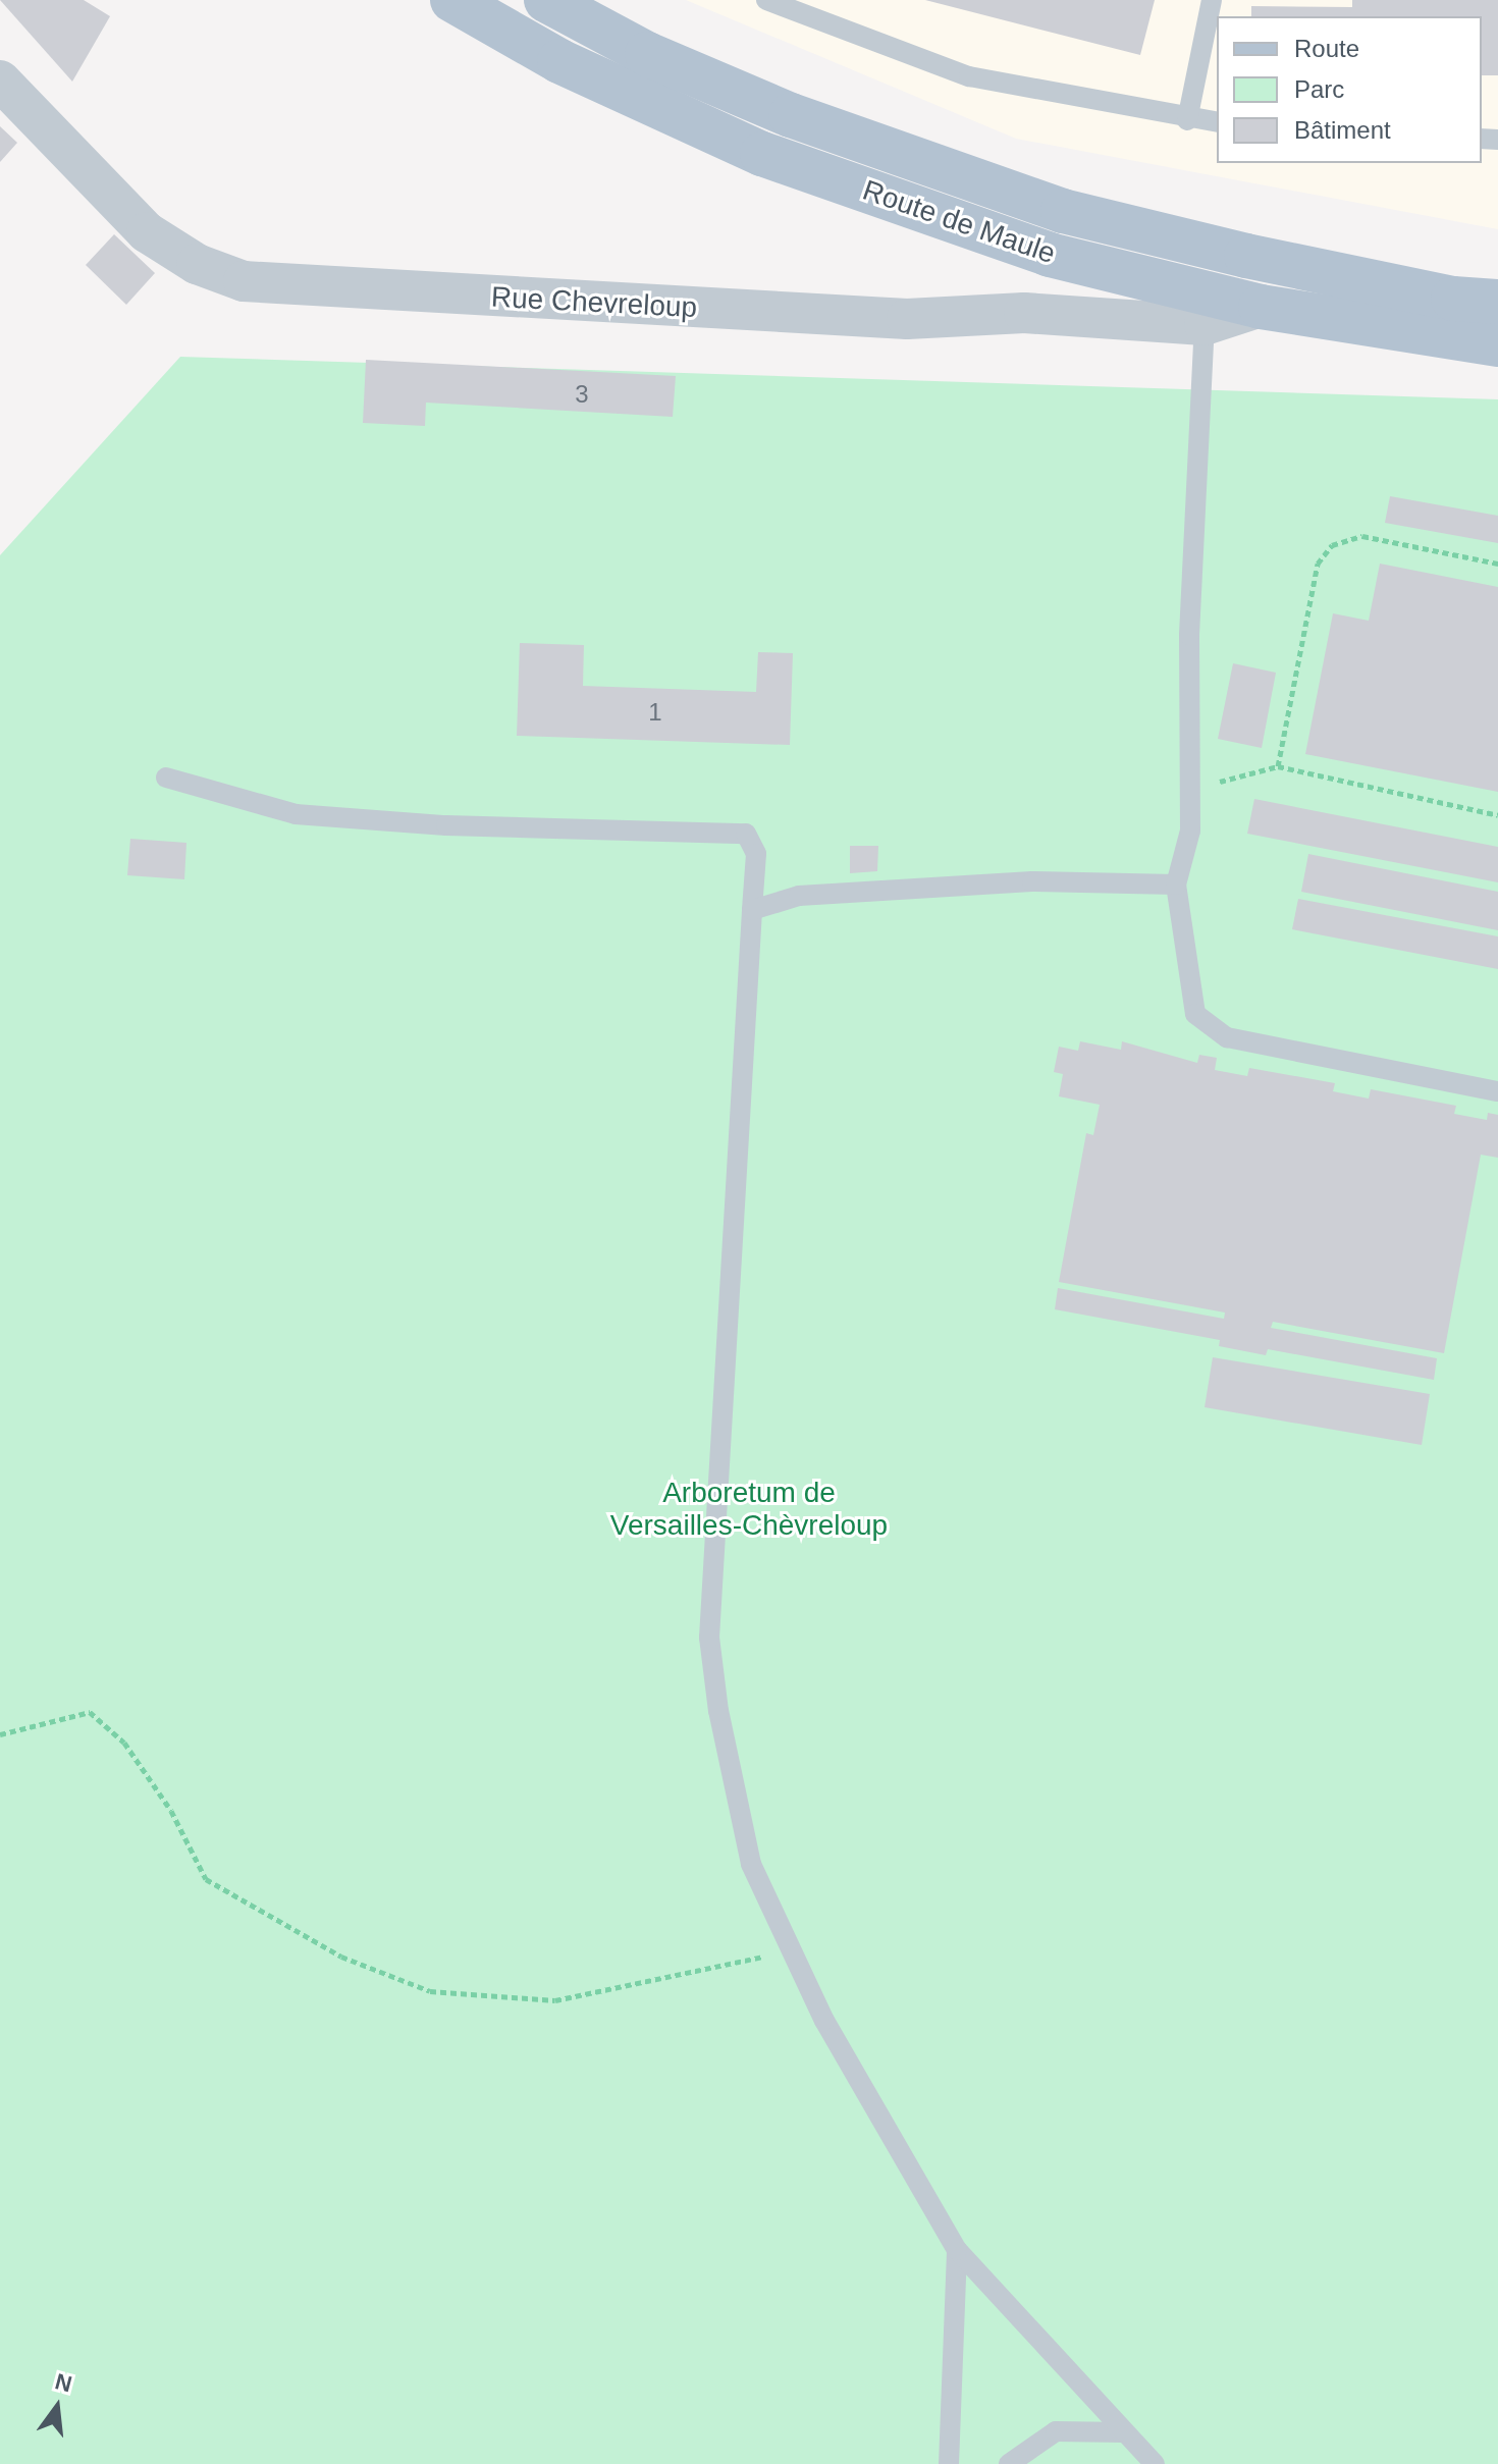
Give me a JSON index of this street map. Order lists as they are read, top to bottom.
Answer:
{
  "streets": {
    "main road": ["Route de Maule"],
    "street": ["Rue Chevreloup"]
  },
  "crossings": [
    ["Route de Maule", "Rue Chevreloup"]
  ],
  "parks": ["Arboretum de Versailles-Chèvreloup"],
  "house_numbers": ["3", "1"],
  "legend": ["Route", "Parc", "Bâtiment"],
  "north": "top"
}
